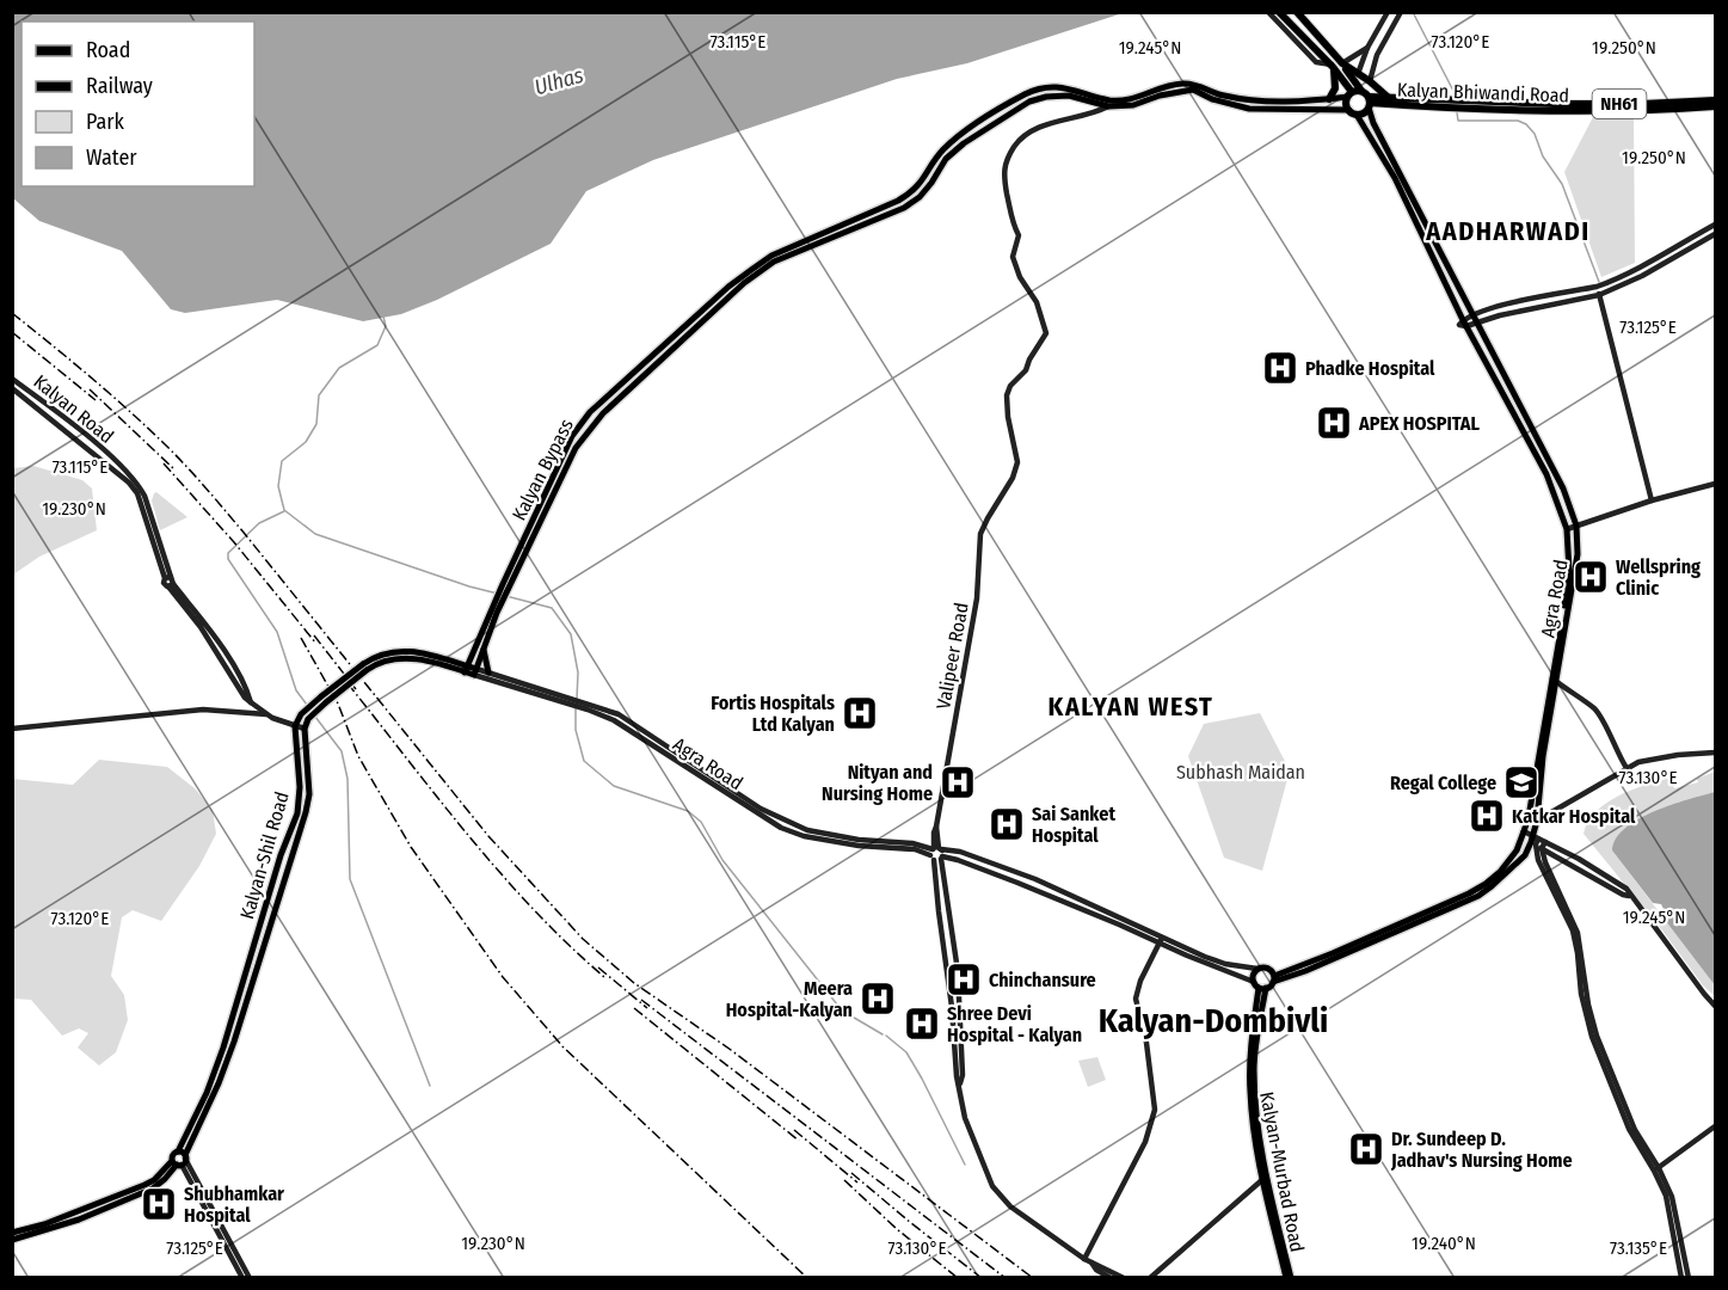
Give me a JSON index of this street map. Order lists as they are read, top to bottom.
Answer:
{
  "streets": {
    "highway": ["Kalyan Bhiwandi Road", "NH61"],
    "main road": [
      "Kalyan Road",
      "Kalyan Bypass",
      "Agra Road",
      "Valipeer Road",
      "Kalyan-Shil Road",
      "Kalyan-Murbad Road"
    ]
  },
  "crossings": [
    ["Kalyan Bhiwandi Road", "Agra Road"],
    ["Kalyan Road", "Kalyan-Shil Road"],
    ["Kalyan Bypass", "Agra Road"],
    ["Kalyan Bypass", "Valipeer Road"],
    ["Agra Road", "Valipeer Road"],
    ["Agra Road", "Kalyan-Murbad Road"]
  ],
  "districts": ["AADHARWADI", "KALYAN WEST", "Kalyan-Dombivli"],
  "water": ["Ulhas"],
  "parks": ["Subhash Maidan"],
  "places": {
    "hospital": [
      "Phadke Hospital",
      "APEX HOSPITAL",
      "Wellspring Clinic",
      "Fortis Hospitals Ltd Kalyan",
      "Nityan and Nursing Home",
      "Katkar Hospital",
      "Sai Sanket Hospital",
      "Chinchansure",
      "Meera Hospital-Kalyan",
      "Shree Devi Hospital - Kalyan",
      "Dr. Sundeep D. Jadhav's Nursing Home",
      "Shubhamkar Hospital"
    ],
    "school or university": ["Regal College"]
  },
  "legend": [
    "Road",
    "Railway",
    "Park",
    "Water"
  ],
  "coordinates": [
    "73.120°E",
    "73.115°E",
    "19.245°N",
    "19.250°N",
    "73.125°E",
    "19.230°N",
    "73.130°E",
    "19.240°N",
    "73.135°E"
  ]
}
